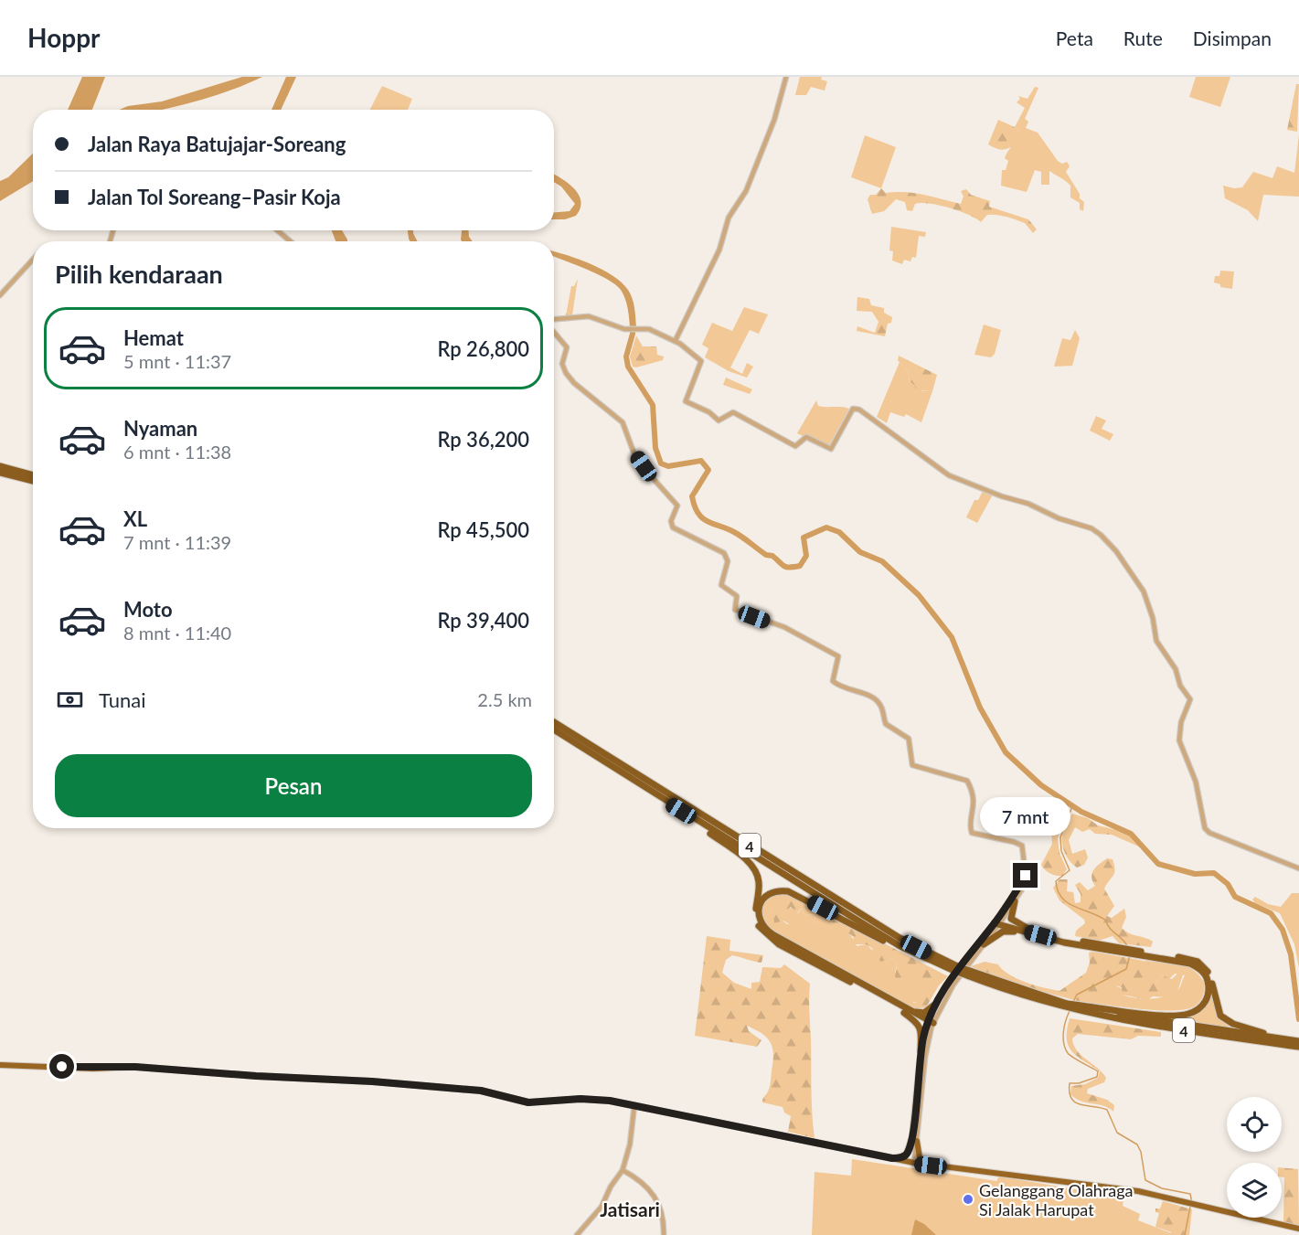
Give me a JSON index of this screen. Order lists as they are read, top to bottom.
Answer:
{
  "streets": {
    "highway": ["4"]
  },
  "districts": ["Jatisari"],
  "places": ["Gelanggang Olahraga Si Jalak Harupat"],
  "page": {
    "header": "Hoppr",
    "nav": ["Peta", "Rute", "Disimpan"],
    "banner": ["Jalan Raya Batujajar-Soreang", "Jalan Tol Soreang–Pasir Koja"],
    "heading": "Pilih kendaraan",
    "list": [
      {
        "name": "Hemat",
        "note": "5 mnt · 11:37",
        "value": "Rp 26,800"
      },
      {
        "name": "Nyaman",
        "note": "6 mnt · 11:38",
        "value": "Rp 36,200"
      },
      {
        "name": "XL",
        "note": "7 mnt · 11:39",
        "value": "Rp 45,500"
      },
      {
        "name": "Moto",
        "note": "8 mnt · 11:40",
        "value": "Rp 39,400"
      }
    ],
    "pay": ["Tunai", "2.5 km"],
    "buttons": "Pesan",
    "bubble": "7 mnt"
  }
}
